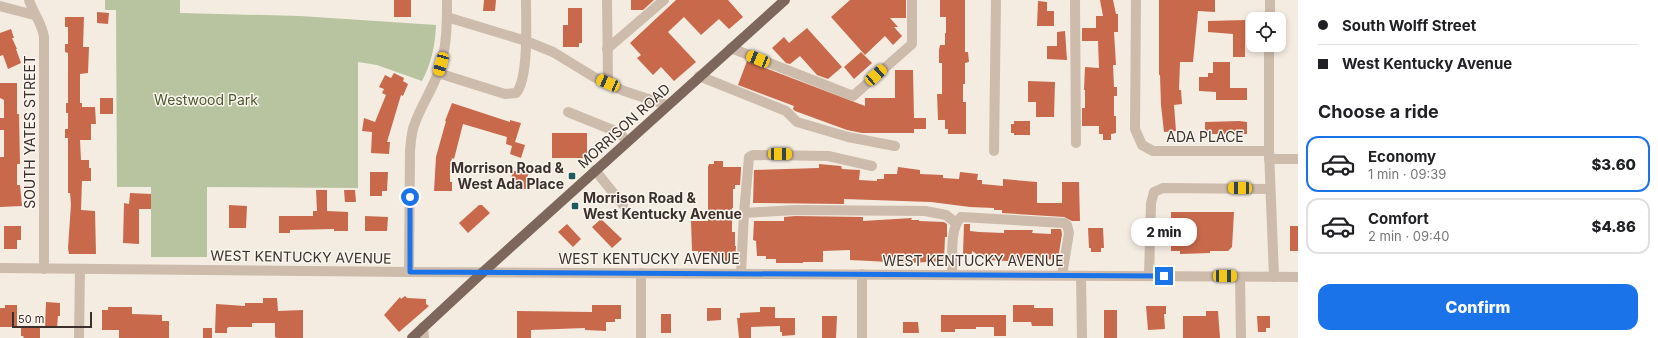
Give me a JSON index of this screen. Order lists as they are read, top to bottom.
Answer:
{
  "streets": {
    "main road": ["MORRISON ROAD"],
    "street": ["SOUTH YATES STREET", "ADA PLACE", "WEST KENTUCKY AVENUE"]
  },
  "crossings": [
    ["MORRISON ROAD", "WEST KENTUCKY AVENUE"],
    ["SOUTH YATES STREET", "WEST KENTUCKY AVENUE"]
  ],
  "parks": ["Westwood Park"],
  "places": {
    "transit": ["Morrison Road & West Ada Place", "Morrison Road & West Kentucky Avenue"]
  },
  "scale_bar": "50 m",
  "page": {
    "banner": ["South Wolff Street", "West Kentucky Avenue"],
    "heading": "Choose a ride",
    "list": [
      {
        "name": "Economy",
        "note": "1 min · 09:39",
        "value": "$3.60"
      },
      {
        "name": "Comfort",
        "note": "2 min · 09:40",
        "value": "$4.86"
      }
    ],
    "bubble": "2 min",
    "buttons": "Confirm",
    "scale": "50 m"
  }
}
